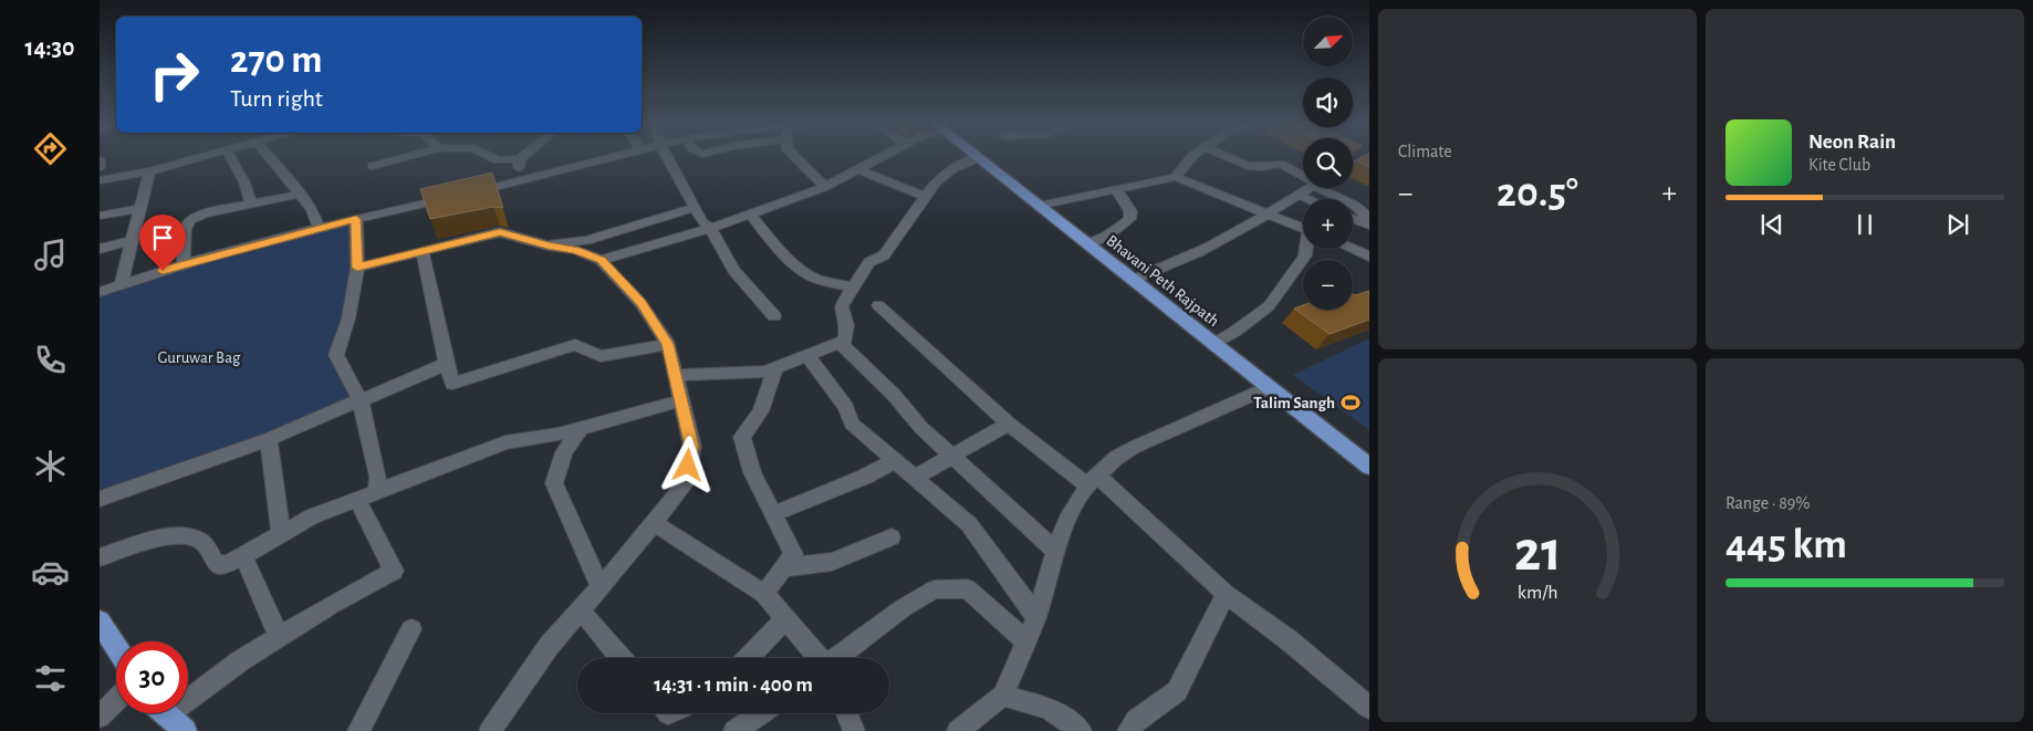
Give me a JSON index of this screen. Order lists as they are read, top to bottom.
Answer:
{
  "streets": {
    "main road": ["Bhavani Peth Rajpath"]
  },
  "parks": ["Guruwar Bag"],
  "places": {
    "sports": ["Talim Sangh"]
  },
  "north": "top right",
  "page": {
    "tabs": "14:30",
    "tile": [
      "Climate",
      ["Range · 89%", "445 km"]
    ],
    "map_buttons": ["+", "−"],
    "turn": ["270 m", "Turn right"],
    "song": ["Neon Rain", "Kite Club"],
    "heat": ["−", "20.5°", "+"],
    "limit": "30",
    "trip": "14:31 · 1 min · 400 m",
    "gauge": ["21", "km/h"]
  }
}
